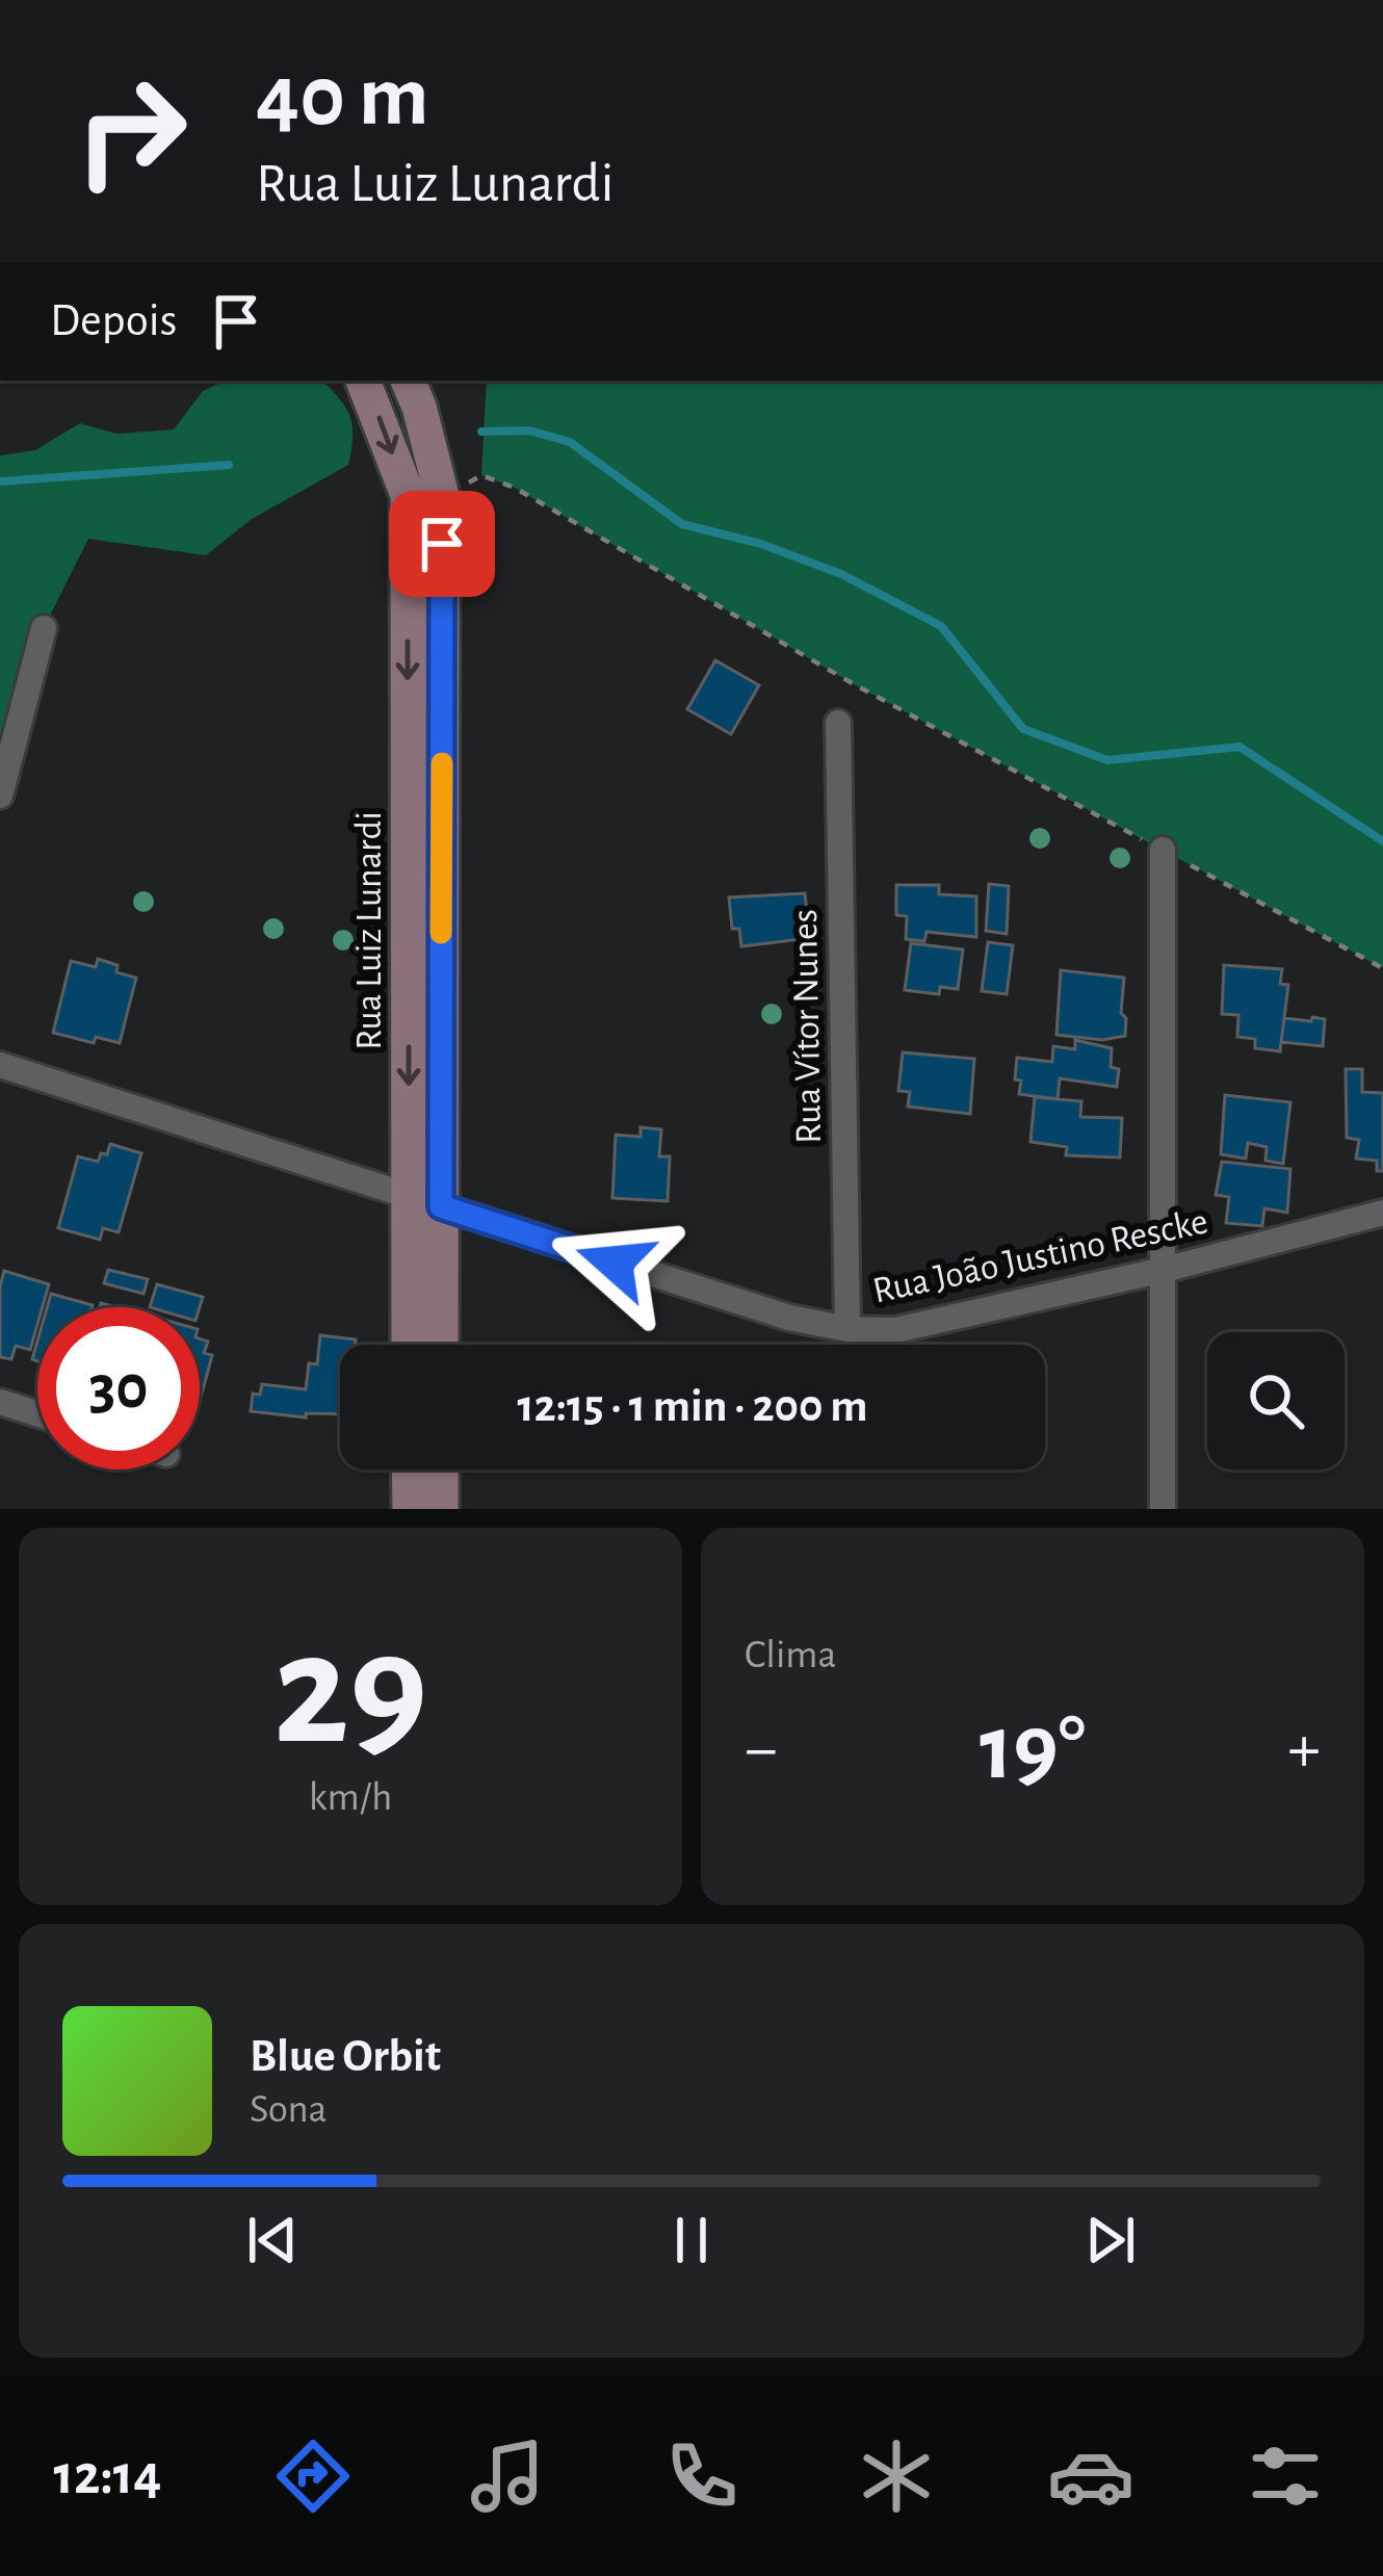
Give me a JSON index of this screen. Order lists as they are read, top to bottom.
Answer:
{
  "streets": {
    "street": ["Rua Luiz Lunardi", "Rua Vítor Nunes", "Rua João Justino Rescke"]
  },
  "crossings": [
    ["Rua Luiz Lunardi", "Rua João Justino Rescke"],
    ["Rua Vítor Nunes", "Rua João Justino Rescke"]
  ],
  "page": {
    "turn": ["40 m", "Rua Luiz Lunardi"],
    "then": "Depois",
    "limit": "30",
    "trip": "12:15 · 1 min · 200 m",
    "tile": [
      ["29", "km/h"],
      "Clima"
    ],
    "heat": ["−", "19°", "+"],
    "song": ["Blue Orbit", "Sona"],
    "tabs": "12:14"
  }
}
